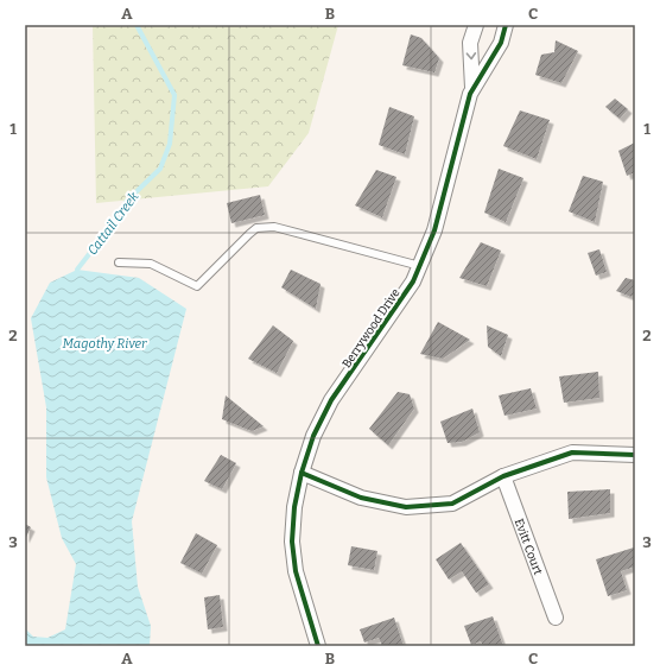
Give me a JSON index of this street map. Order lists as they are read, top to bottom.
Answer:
{
  "streets": {
    "street": ["Berrywood Drive", "Evitt Court"]
  },
  "water": ["Cattail Creek", "Magothy River"],
  "grid": {
    "columns": ["A", "B", "C"],
    "rows": ["1", "2", "3"]
  }
}
